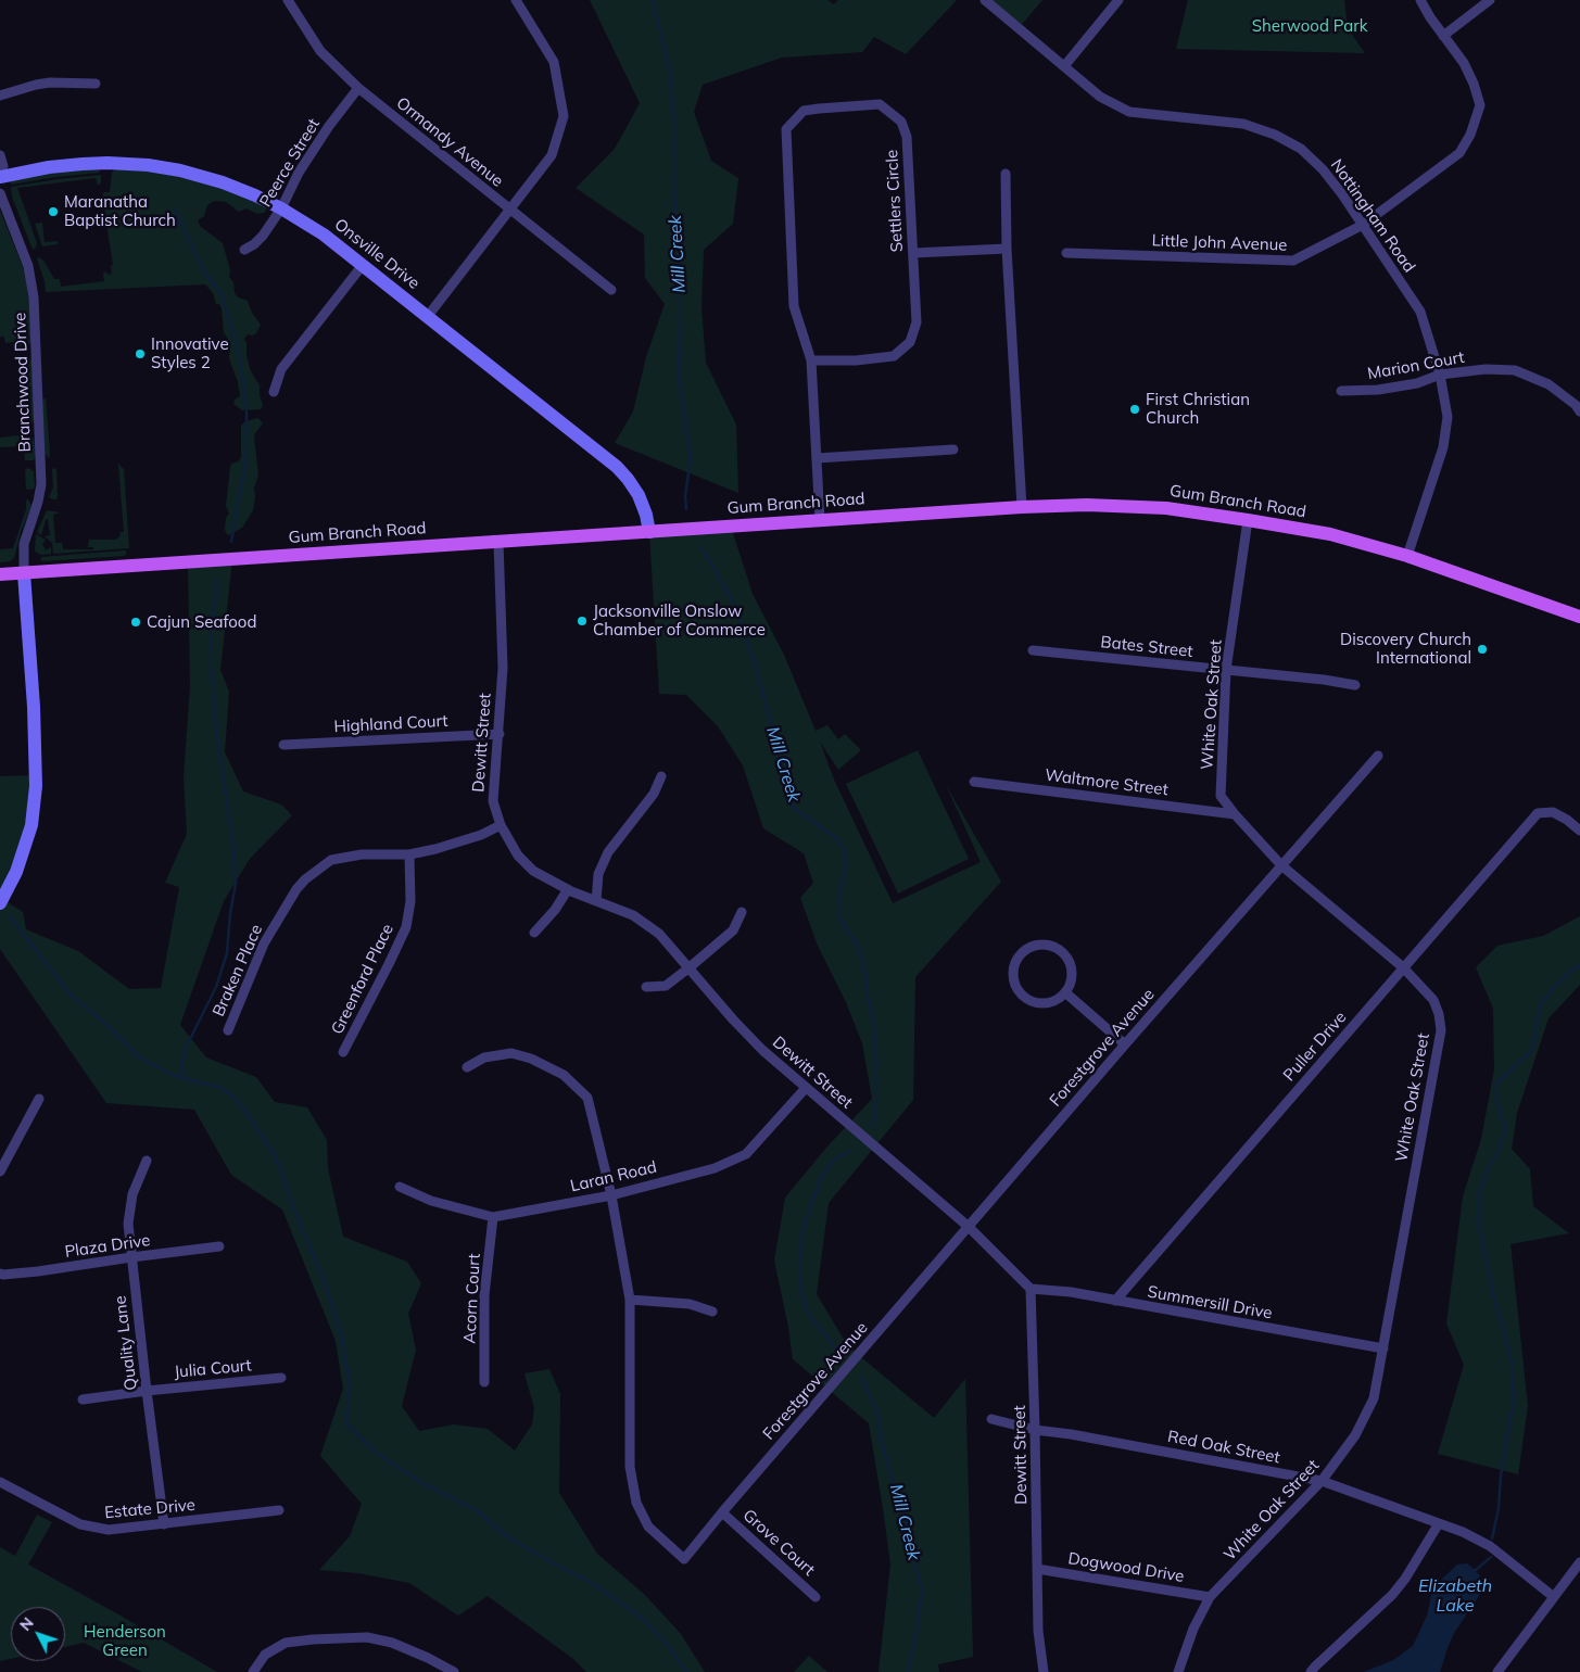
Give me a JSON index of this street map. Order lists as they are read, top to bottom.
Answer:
{
  "streets": {
    "main road": ["Gum Branch Road"],
    "street": [
      "Ormandy Avenue",
      "Peerce Street",
      "Settlers Circle",
      "Nottingham Road",
      "Little John Avenue",
      "Onsville Drive",
      "Marion Court",
      "Branchwood Drive",
      "Bates Street",
      "White Oak Street",
      "Highland Court",
      "Dewitt Street",
      "Waltmore Street",
      "Braken Place",
      "Greenford Place",
      "Puller Drive",
      "Forestgrove Avenue",
      "Laran Road",
      "Plaza Drive",
      "Acorn Court",
      "Summersill Drive",
      "Quality Lane",
      "Julia Court",
      "Red Oak Street",
      "Estate Drive",
      "Grove Court",
      "Dogwood Drive"
    ]
  },
  "crossings": [
    ["Ormandy Avenue", "Peerce Street"],
    ["Peerce Street", "Onsville Drive"],
    ["Settlers Circle", "Gum Branch Road"],
    ["Nottingham Road", "Little John Avenue"],
    ["Nottingham Road", "Marion Court"],
    ["Nottingham Road", "Gum Branch Road"],
    ["Onsville Drive", "Gum Branch Road"],
    ["Branchwood Drive", "Gum Branch Road"],
    ["Gum Branch Road", "White Oak Street"],
    ["Gum Branch Road", "Dewitt Street"],
    ["Bates Street", "White Oak Street"],
    ["White Oak Street", "Waltmore Street"],
    ["White Oak Street", "Puller Drive"],
    ["White Oak Street", "Forestgrove Avenue"],
    ["White Oak Street", "Summersill Drive"],
    ["White Oak Street", "Red Oak Street"],
    ["White Oak Street", "Dogwood Drive"],
    ["Highland Court", "Dewitt Street"],
    ["Dewitt Street", "Braken Place"],
    ["Dewitt Street", "Forestgrove Avenue"],
    ["Dewitt Street", "Laran Road"],
    ["Dewitt Street", "Summersill Drive"],
    ["Dewitt Street", "Red Oak Street"],
    ["Dewitt Street", "Dogwood Drive"],
    ["Braken Place", "Greenford Place"],
    ["Puller Drive", "Summersill Drive"],
    ["Forestgrove Avenue", "Laran Road"],
    ["Forestgrove Avenue", "Grove Court"],
    ["Laran Road", "Acorn Court"],
    ["Plaza Drive", "Quality Lane"],
    ["Quality Lane", "Julia Court"],
    ["Quality Lane", "Estate Drive"]
  ],
  "water": ["Mill Creek", "Elizabeth Lake"],
  "parks": ["Sherwood Park", "Henderson Green"],
  "places": [
    "Maranatha Baptist Church",
    "Innovative Styles 2",
    "First Christian Church",
    "Jacksonville Onslow Chamber of Commerce",
    "Cajun Seafood",
    "Discovery Church International"
  ],
  "north": "top left"
}
